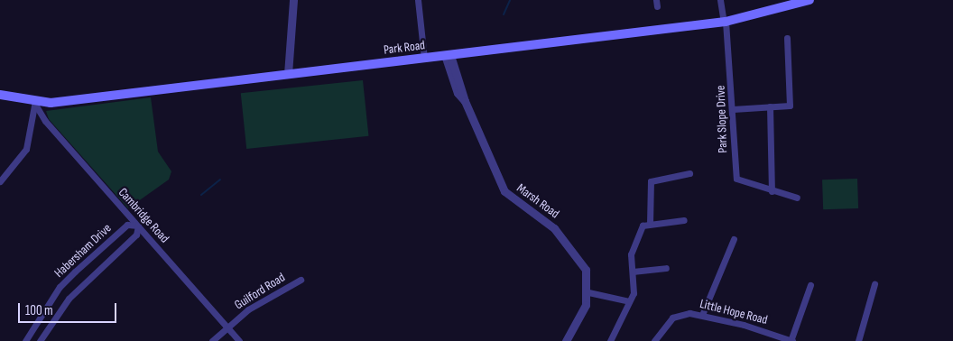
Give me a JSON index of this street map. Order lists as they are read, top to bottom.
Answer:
{
  "streets": {
    "main road": ["Park Road"],
    "street": [
      "Park Slope Drive",
      "Marsh Road",
      "Cambridge Road",
      "Habersham Drive",
      "Guilford Road",
      "Little Hope Road"
    ]
  },
  "crossings": [
    ["Park Road", "Park Slope Drive"],
    ["Park Road", "Marsh Road"],
    ["Park Road", "Cambridge Road"],
    ["Cambridge Road", "Habersham Drive"],
    ["Cambridge Road", "Guilford Road"]
  ],
  "scale_bar": "100 m"
}
